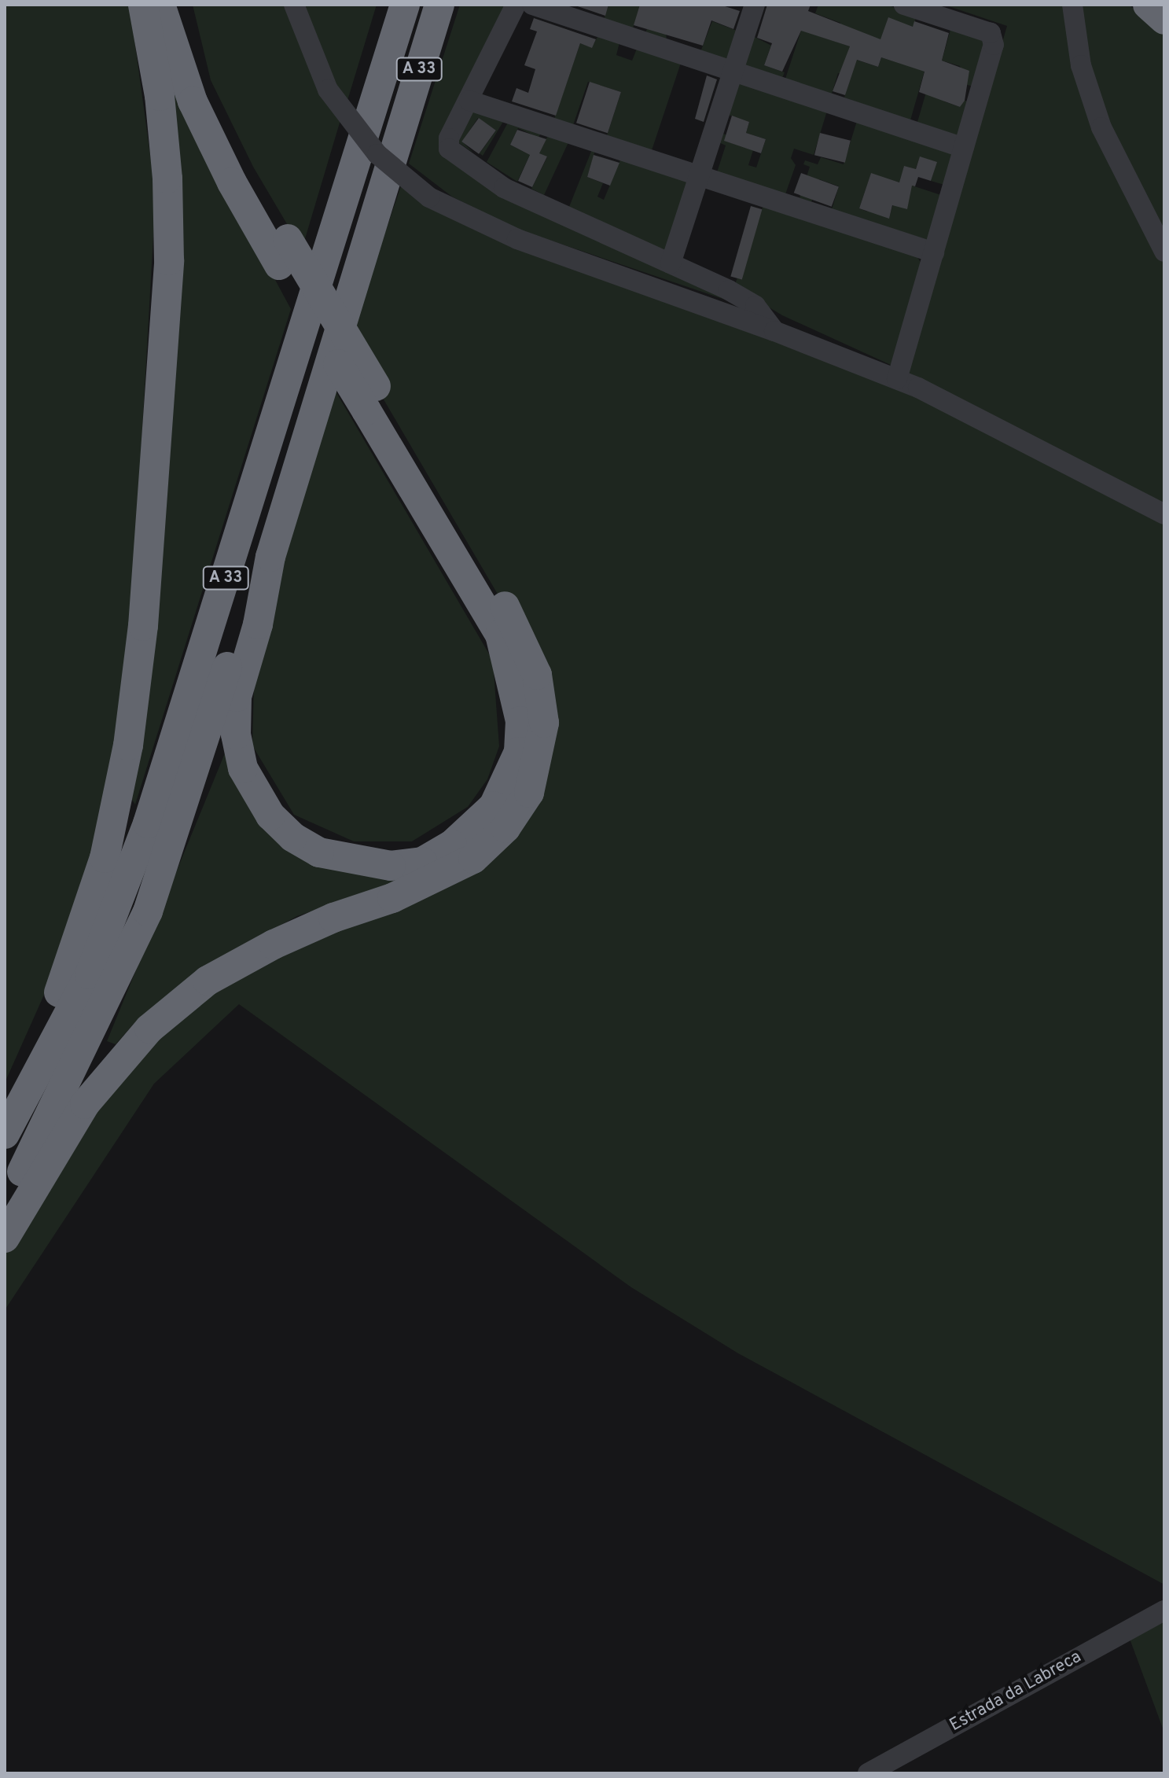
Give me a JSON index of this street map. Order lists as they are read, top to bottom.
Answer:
{
  "streets": {
    "highway": ["A 33"],
    "street": ["Estrada da Labreca"]
  }
}
